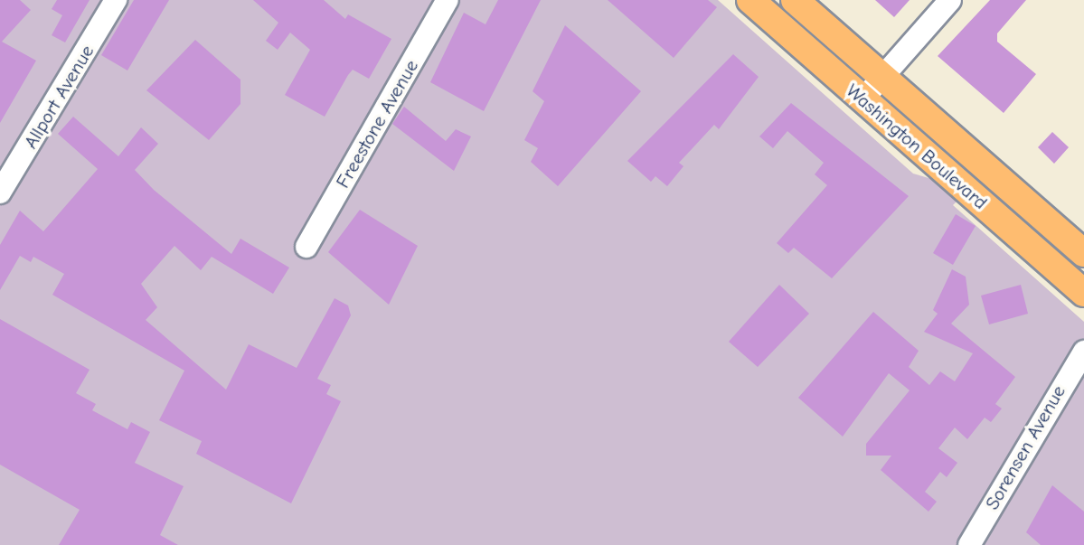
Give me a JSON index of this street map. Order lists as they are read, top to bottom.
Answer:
{
  "streets": {
    "main road": ["Washington Boulevard"],
    "street": ["Allport Avenue", "Freestone Avenue", "Sorensen Avenue"]
  }
}
